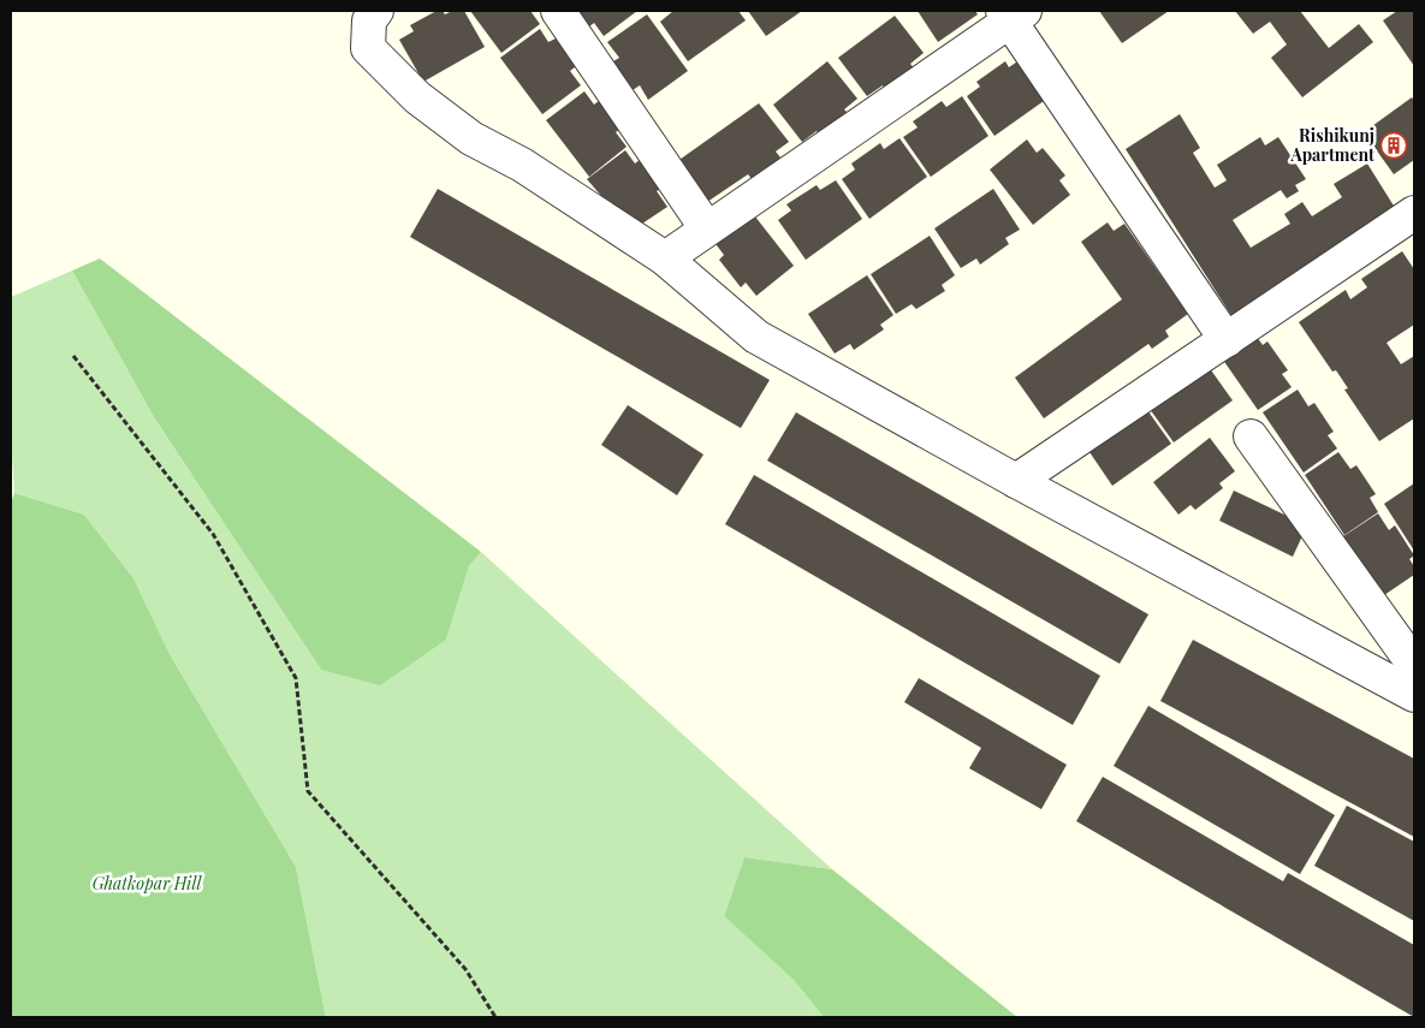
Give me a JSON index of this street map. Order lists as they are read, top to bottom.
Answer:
{
  "parks": ["Ghatkopar Hill"],
  "places": {
    "building": ["Rishikunj Apartment"]
  }
}
